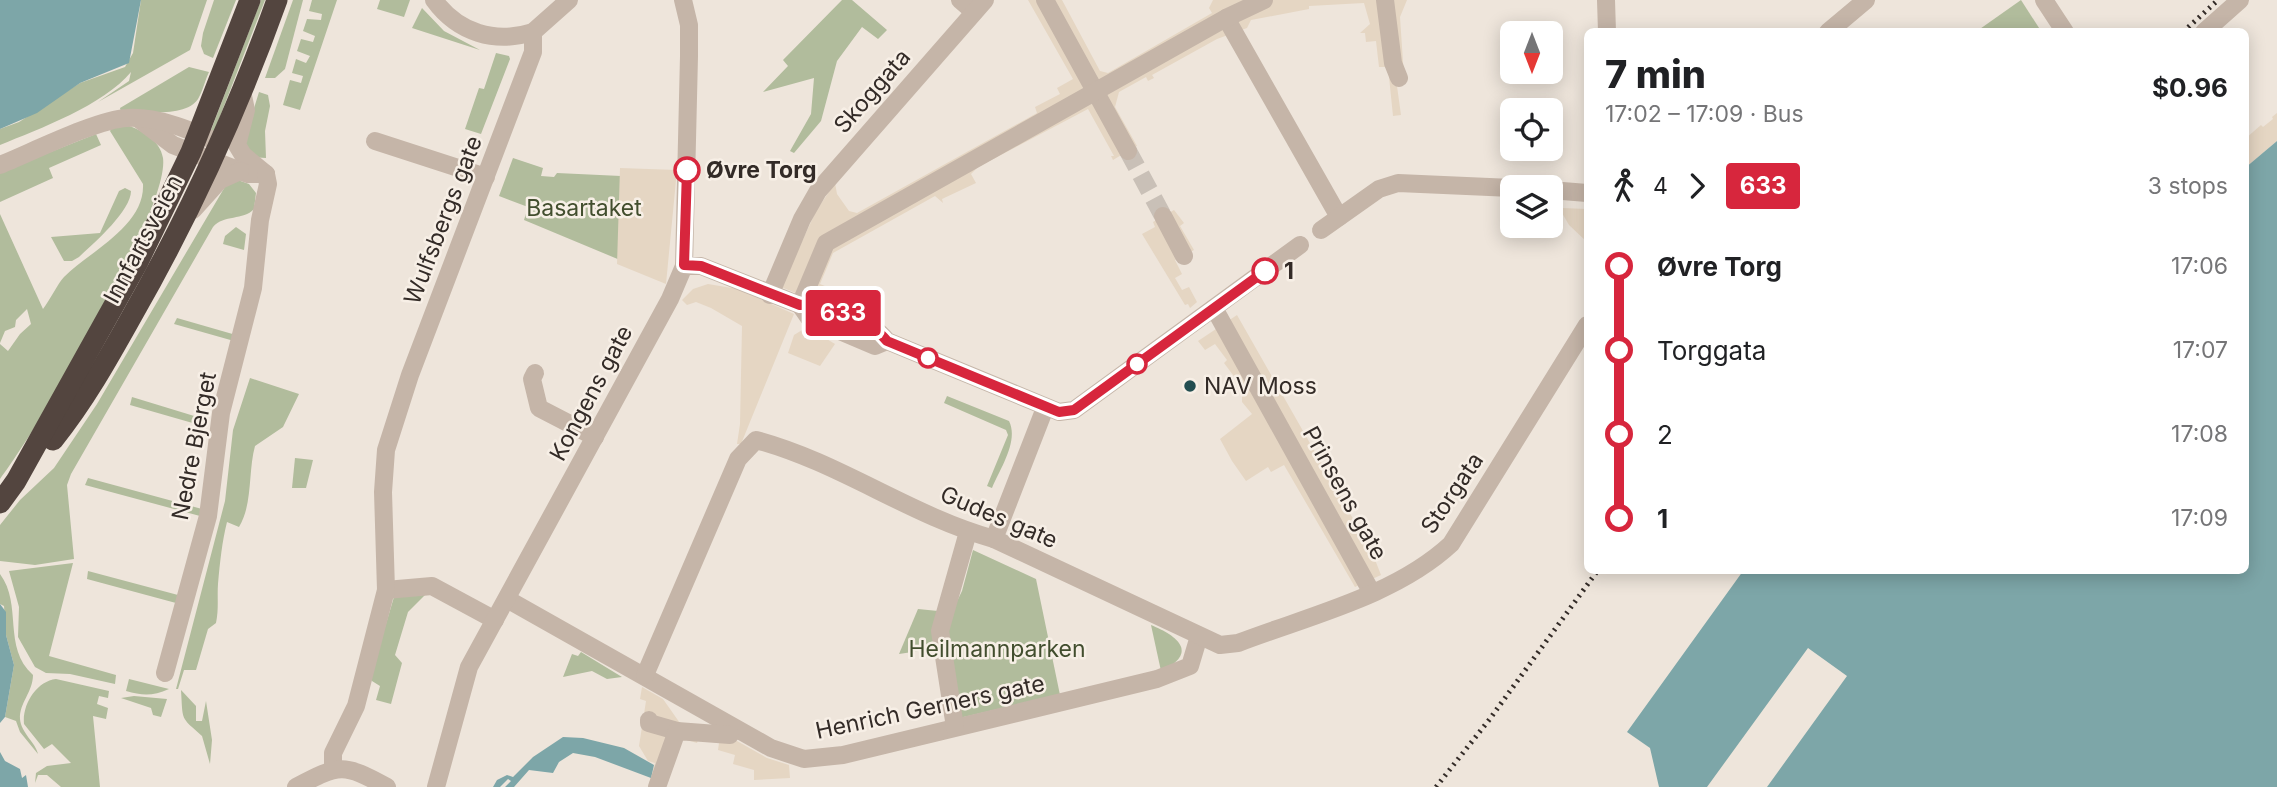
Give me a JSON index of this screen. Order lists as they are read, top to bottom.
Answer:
{
  "streets": {
    "highway": ["Innfartsveien"],
    "street": [
      "Skoggata",
      "Wulfsbergs gate",
      "Kongens gate",
      "Nedre Bjerget",
      "Prinsens gate",
      "Storgata",
      "Gudes gate",
      "Henrich Gerners gate"
    ]
  },
  "crossings": [
    ["Kongens gate", "Henrich Gerners gate"],
    ["Prinsens gate", "Storgata"],
    ["Storgata", "Gudes gate"],
    ["Gudes gate", "Henrich Gerners gate"]
  ],
  "parks": ["Basartaket", "Heilmannparken"],
  "places": ["Øvre Torg", "1", "NAV Moss"],
  "lines": ["bus line 633"],
  "north": "bottom",
  "page": {
    "on_map": "633",
    "heading": ["7 min", "17:02 – 17:09 · Bus", "$0.96"],
    "legs": ["4", "633", "3 stops"],
    "list": [
      {
        "name": "Øvre Torg",
        "value": "17:06"
      },
      {
        "name": "Torggata",
        "value": "17:07"
      },
      {
        "name": "2",
        "value": "17:08"
      },
      {
        "name": "1",
        "value": "17:09"
      }
    ]
  }
}
